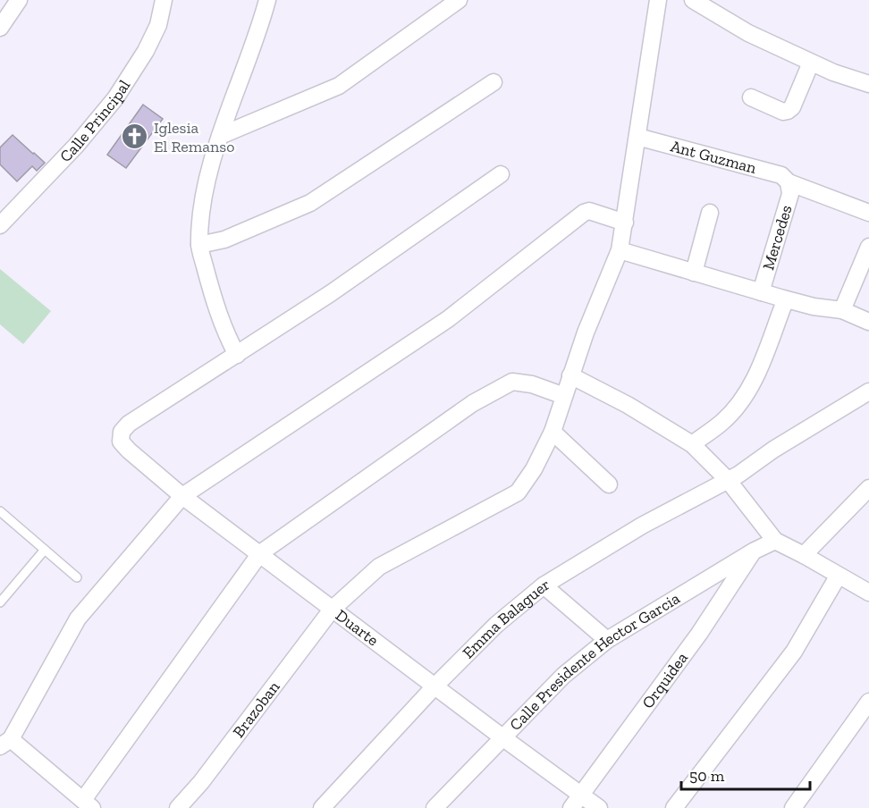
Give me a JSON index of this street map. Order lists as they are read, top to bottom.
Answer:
{
  "streets": {
    "street": [
      "Calle Principal",
      "Ant Guzman",
      "Mercedes",
      "Emma Balaguer",
      "Duarte",
      "Calle Presidente Hector Garcia",
      "Orquidea",
      "Brazoban"
    ]
  },
  "crossings": [
    ["Ant Guzman", "Mercedes"],
    ["Ant Guzman", "Brazoban"],
    ["Emma Balaguer", "Duarte"],
    ["Duarte", "Calle Presidente Hector Garcia"],
    ["Duarte", "Orquidea"],
    ["Duarte", "Brazoban"],
    ["Calle Presidente Hector Garcia", "Orquidea"]
  ],
  "places": {
    "church": ["Iglesia El Remanso"]
  },
  "scale_bar": "50 m"
}
